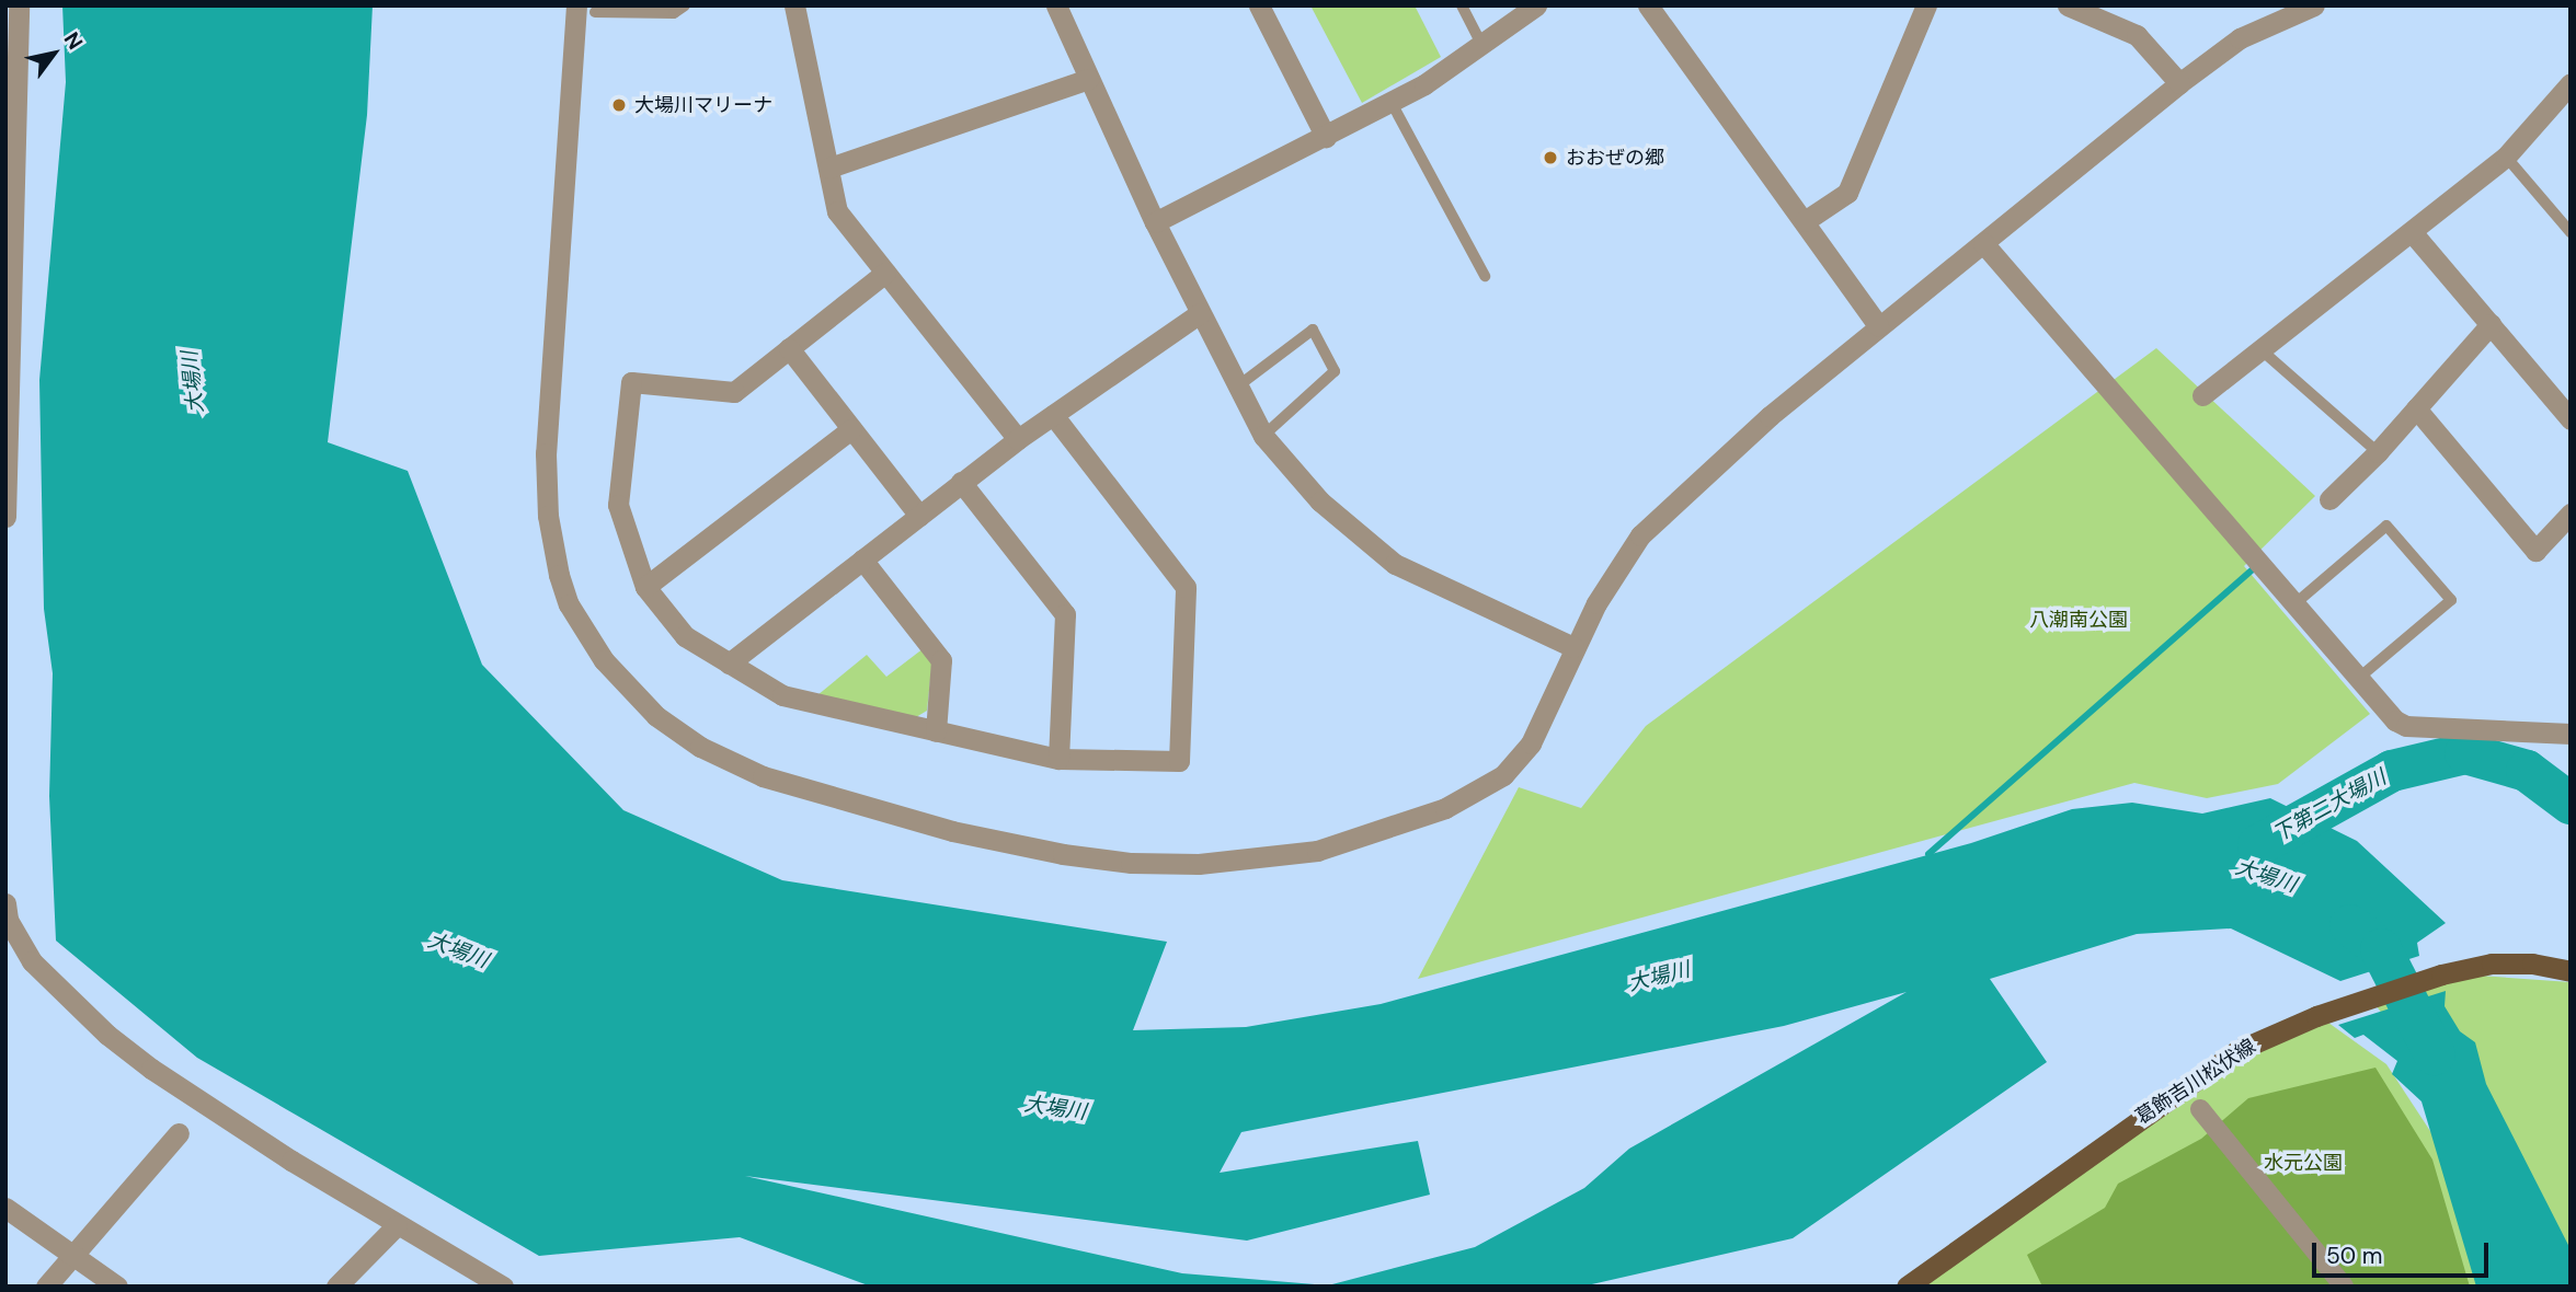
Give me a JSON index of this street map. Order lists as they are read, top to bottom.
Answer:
{
  "streets": {
    "main road": ["葛飾吉川松伏線"]
  },
  "water": ["大場川", "下第二大場川"],
  "parks": ["八潮南公園", "水元公園"],
  "places": ["大場川マリーナ", "おおぜの郷"],
  "scale_bar": "50 m",
  "north": "top right"
}
